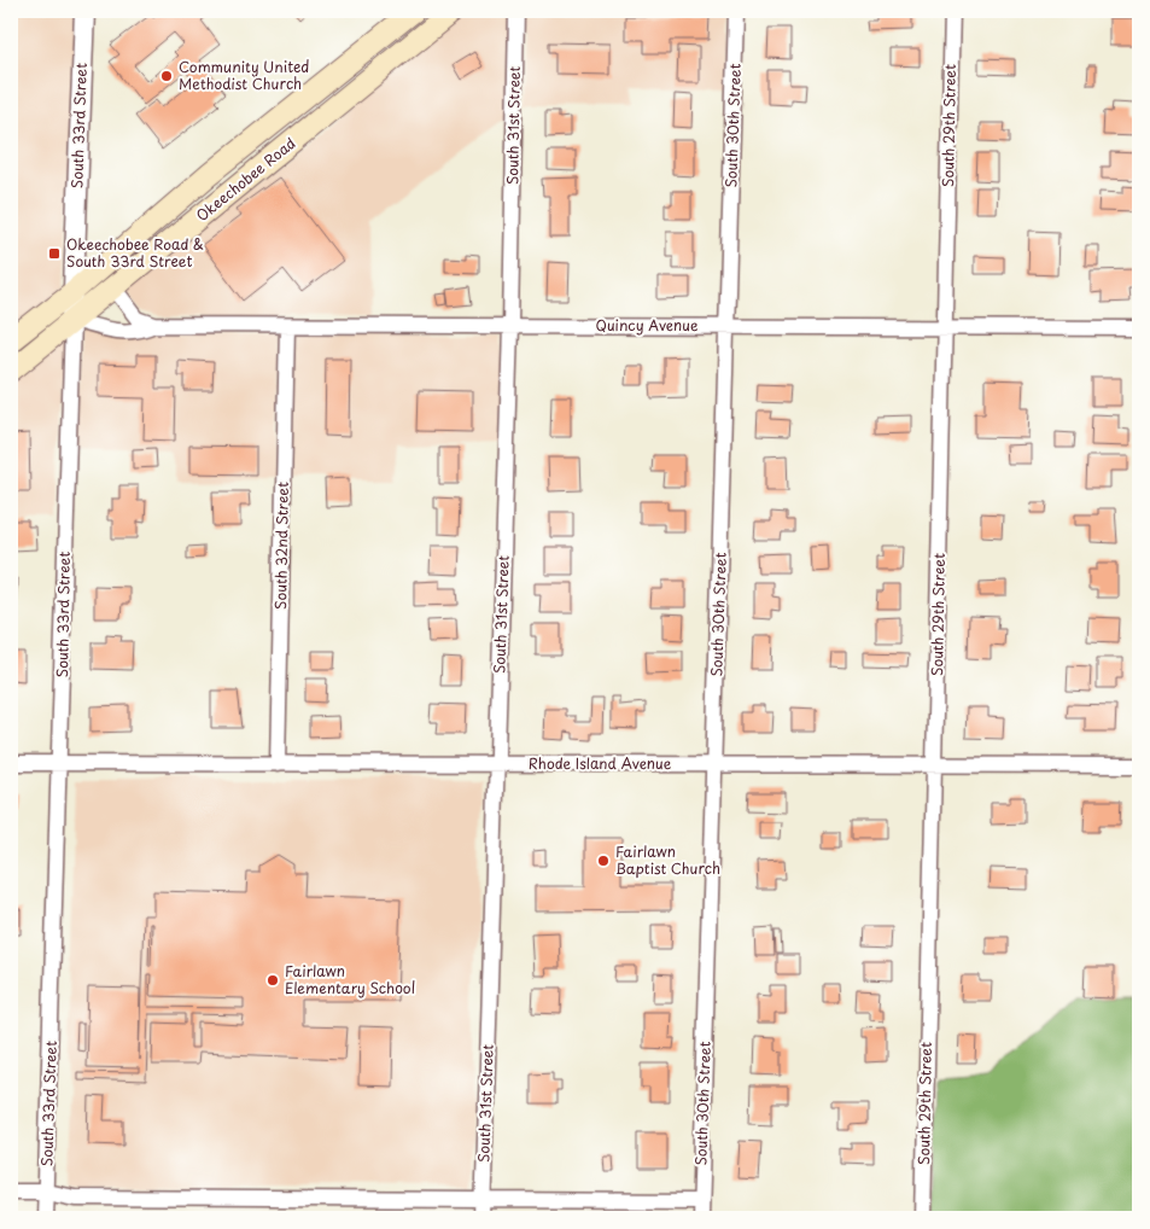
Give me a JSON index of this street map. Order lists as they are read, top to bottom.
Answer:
{
  "streets": {
    "main road": ["Okeechobee Road"],
    "street": [
      "South 33rd Street",
      "South 31st Street",
      "South 30th Street",
      "South 29th Street",
      "Quincy Avenue",
      "South 32nd Street",
      "Rhode Island Avenue"
    ]
  },
  "crossings": [
    ["South 33rd Street", "Okeechobee Road"],
    ["South 33rd Street", "Quincy Avenue"],
    ["South 33rd Street", "Rhode Island Avenue"],
    ["South 31st Street", "Quincy Avenue"],
    ["South 31st Street", "Rhode Island Avenue"],
    ["South 30th Street", "Quincy Avenue"],
    ["South 30th Street", "Rhode Island Avenue"],
    ["South 29th Street", "Quincy Avenue"],
    ["South 29th Street", "Rhode Island Avenue"],
    ["Okeechobee Road", "Quincy Avenue"],
    ["Quincy Avenue", "South 32nd Street"],
    ["South 32nd Street", "Rhode Island Avenue"]
  ],
  "places": {
    "other": ["Community United Methodist Church", "Fairlawn Baptist Church", "Fairlawn Elementary School"],
    "transit": ["Okeechobee Road & South 33rd Street"]
  }
}
